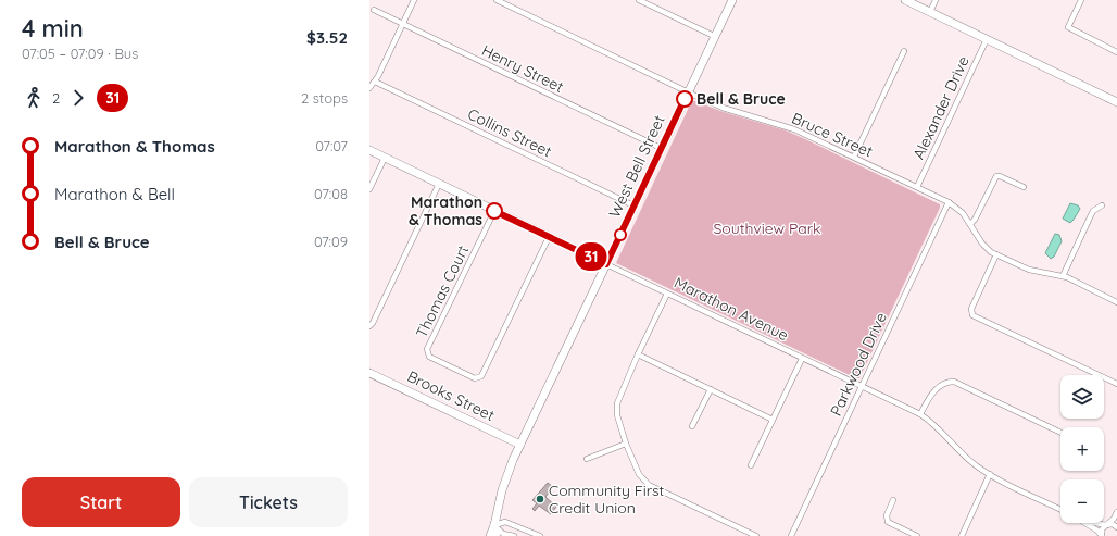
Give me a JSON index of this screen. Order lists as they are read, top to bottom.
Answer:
{
  "streets": {
    "main road": ["West Bell Street", "Marathon Avenue", "Brooks Street"],
    "street": [
      "Henry Street",
      "Alexander Drive",
      "Collins Street",
      "Bruce Street",
      "Thomas Court",
      "Parkwood Drive"
    ]
  },
  "crossings": [
    ["Henry Street", "West Bell Street"],
    ["Alexander Drive", "Bruce Street"],
    ["Collins Street", "West Bell Street"],
    ["Bruce Street", "West Bell Street"],
    ["Bruce Street", "Parkwood Drive"],
    ["West Bell Street", "Marathon Avenue"],
    ["West Bell Street", "Brooks Street"],
    ["Thomas Court", "Marathon Avenue"],
    ["Marathon Avenue", "Parkwood Drive"]
  ],
  "parks": ["Southview Park"],
  "places": ["Bell & Bruce", "Marathon & Thomas", "Community First Credit Union"],
  "lines": ["bus line 31"],
  "page": {
    "heading": ["4 min", "07:05 – 07:09 · Bus", "$3.52"],
    "on_map": "31",
    "legs": ["2", "31", "2 stops"],
    "list": [
      {
        "name": "Marathon & Thomas",
        "value": "07:07"
      },
      {
        "name": "Marathon & Bell",
        "value": "07:08"
      },
      {
        "name": "Bell & Bruce",
        "value": "07:09"
      }
    ],
    "map_buttons": ["+", "−"],
    "buttons": ["Start", "Tickets"]
  }
}
